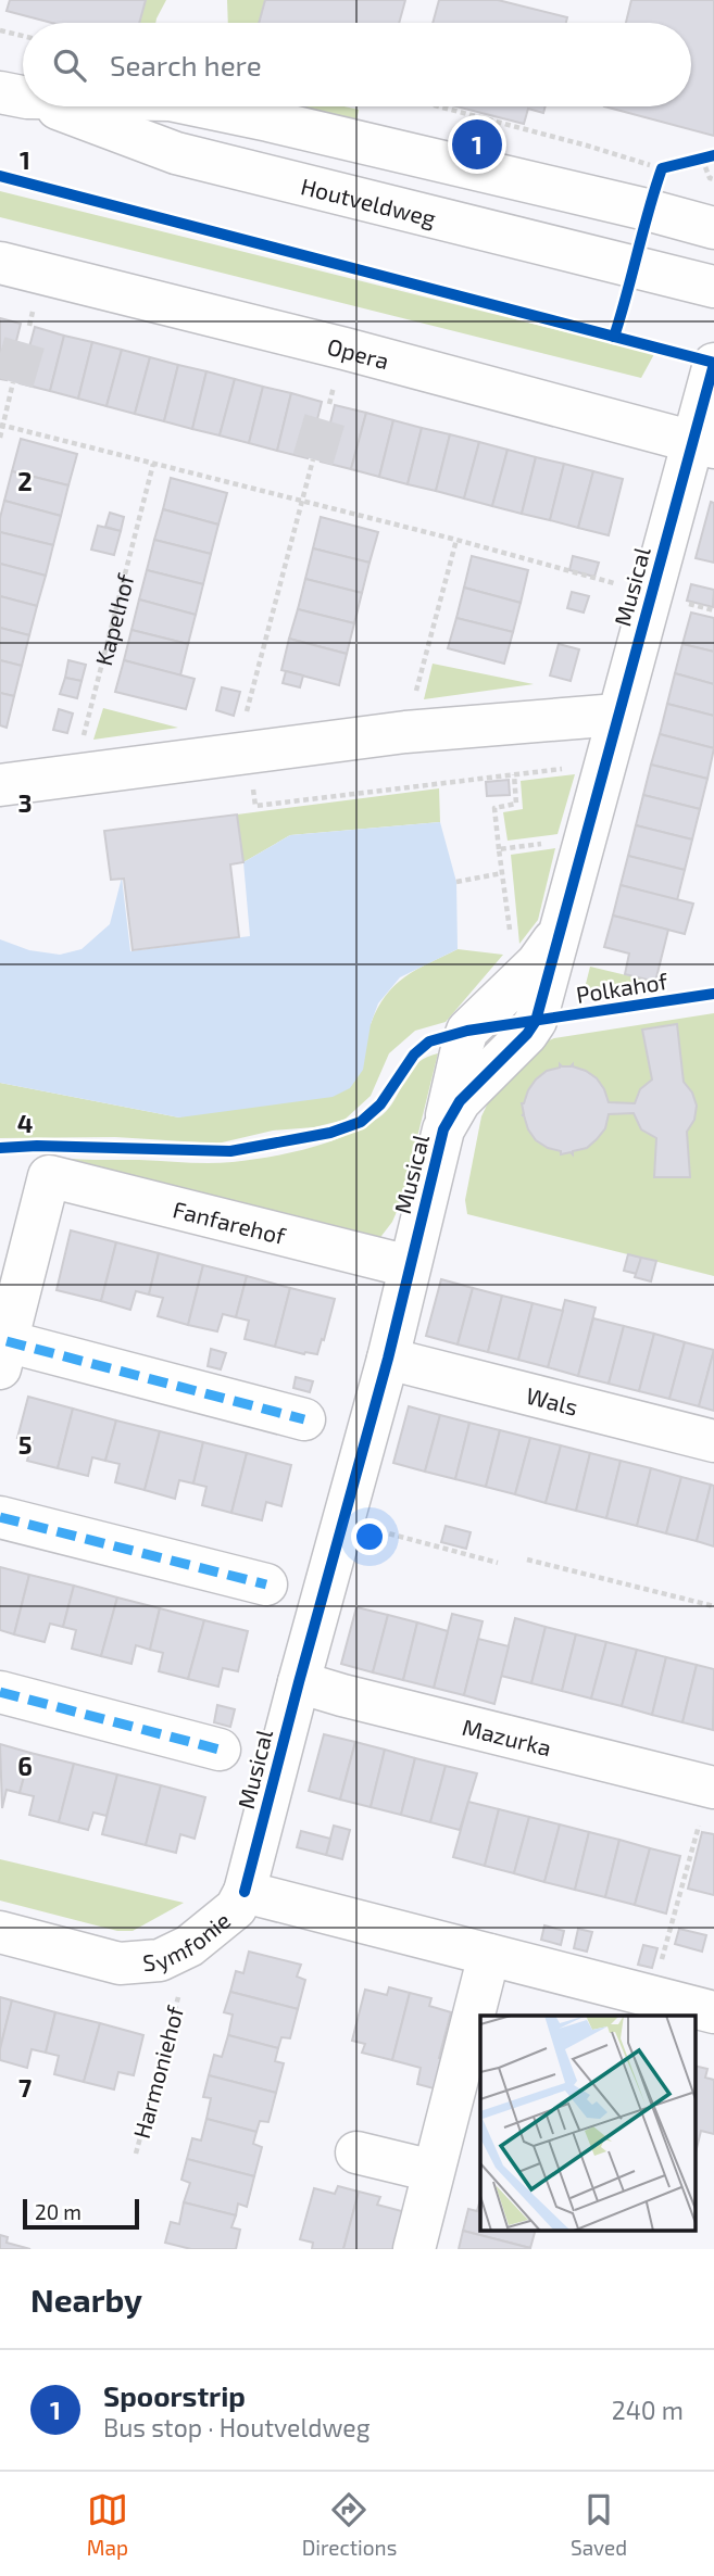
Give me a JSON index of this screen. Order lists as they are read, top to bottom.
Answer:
{
  "streets": {
    "street": [
      "Houtveldweg",
      "Opera",
      "Musical",
      "Fanfarehof",
      "Wals",
      "Mazurka",
      "Symfonie"
    ],
    "path": ["Kapelhof", "Harmoniehof"],
    "cycle path": ["Polkahof"]
  },
  "crossings": [
    ["Opera", "Musical"],
    ["Musical", "Fanfarehof"],
    ["Musical", "Wals"],
    ["Musical", "Mazurka"],
    ["Musical", "Symfonie"],
    ["Symfonie", "Harmoniehof"]
  ],
  "scale_bar": "20 m",
  "page": {
    "search": "Search here",
    "pins": "1",
    "scale": "20 m",
    "heading": "Nearby",
    "list": [
      {
        "mark": "1",
        "name": "Spoorstrip",
        "note": "Bus stop · Houtveldweg",
        "value": "240 m"
      }
    ],
    "nav": ["Map", "Directions", "Saved"]
  },
  "grid": {
    "rows": [
      "1",
      "2",
      "3",
      "4",
      "5",
      "6",
      "7"
    ]
  }
}
